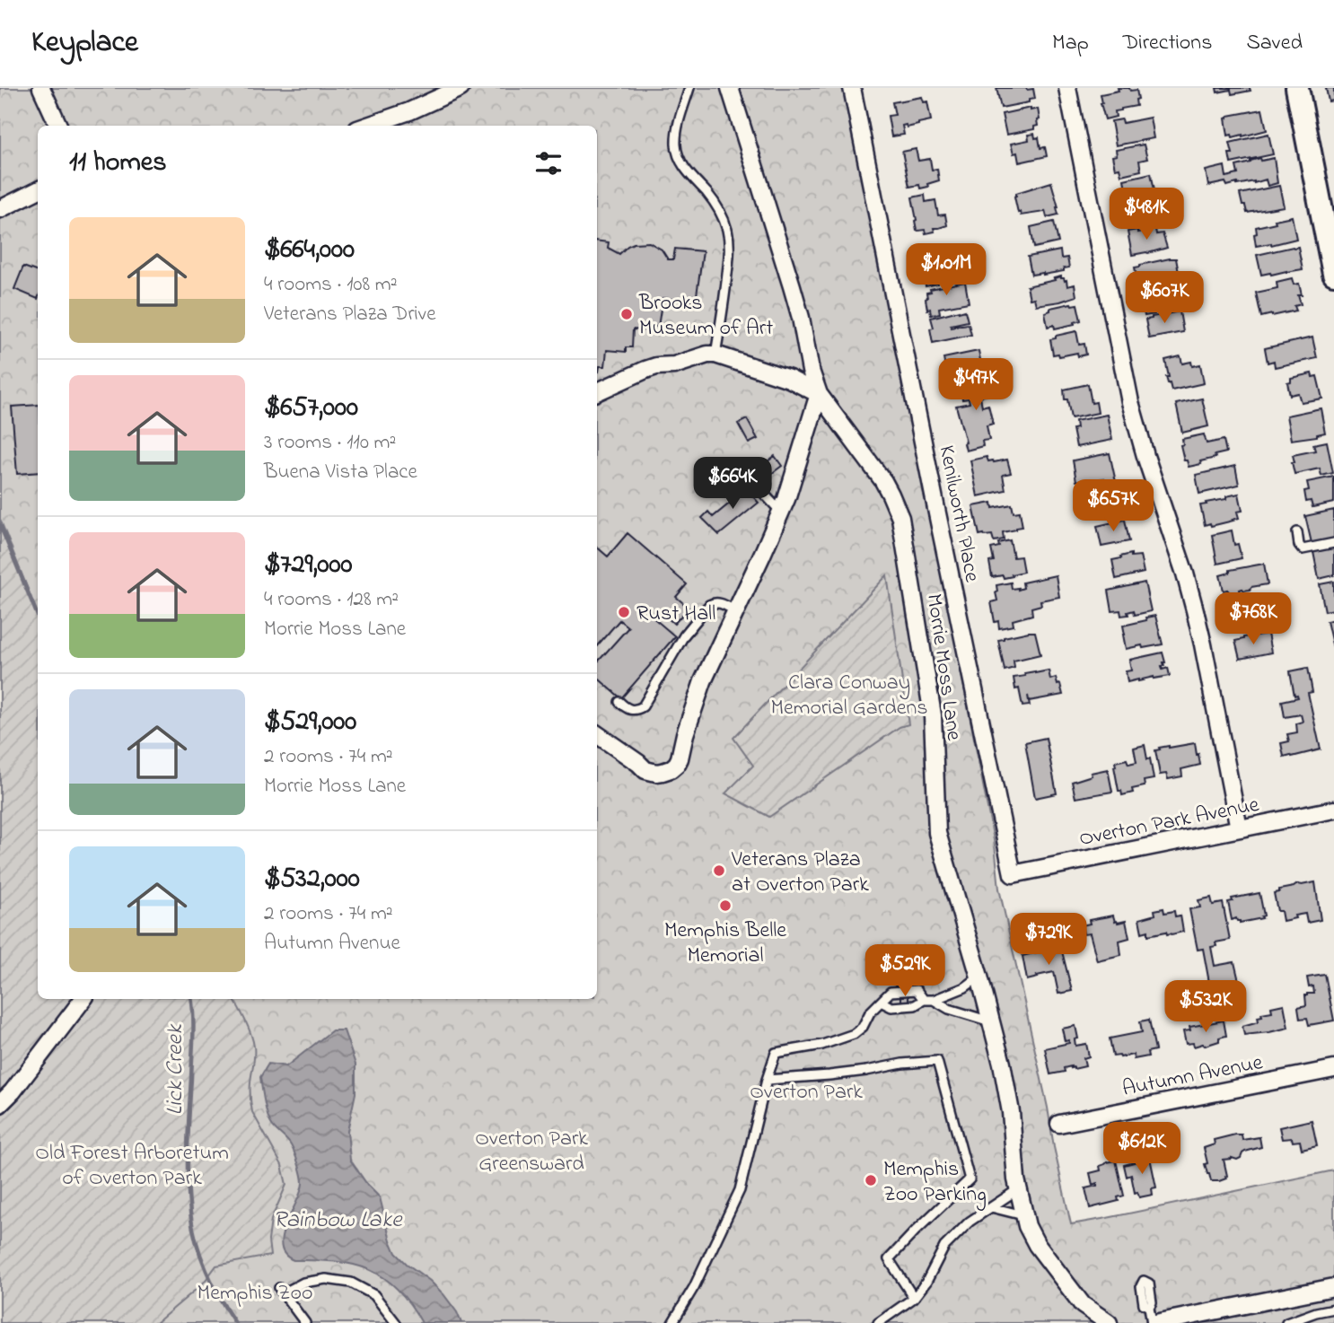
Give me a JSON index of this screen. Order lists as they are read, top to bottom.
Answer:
{
  "streets": {
    "street": [
      "Kenilworth Place",
      "Morrie Moss Lane",
      "Overton Park Avenue",
      "Autumn Avenue"
    ]
  },
  "crossings": [
    ["Kenilworth Place", "Overton Park Avenue"]
  ],
  "water": ["Lick Creek", "Rainbow Lake"],
  "parks": [
    "Clara Conway Memorial Gardens",
    "Overton Park",
    "Overton Park Greensward",
    "Old Forest Arboretum of Overton Park",
    "Memphis Zoo"
  ],
  "places": [
    "Brooks Museum of Art",
    "Rust Hall",
    "Veterans Plaza at Overton Park",
    "Memphis Belle Memorial",
    "Memphis Zoo Parking"
  ],
  "page": {
    "header": "Keyplace",
    "nav": ["Map", "Directions", "Saved"],
    "heading": "11 homes",
    "price": [
      "$481K",
      "$1.01M",
      "$607K",
      "$497K",
      "$664K",
      "$657K",
      "$768K",
      "$729K",
      "$529K",
      "$532K",
      "$612K"
    ],
    "list": [
      {
        "name": "$664,000",
        "note": "4 rooms · 108 m² · Veterans Plaza Drive"
      },
      {
        "name": "$657,000",
        "note": "3 rooms · 110 m² · Buena Vista Place"
      },
      {
        "name": "$729,000",
        "note": "4 rooms · 128 m² · Morrie Moss Lane"
      },
      {
        "name": "$529,000",
        "note": "2 rooms · 74 m² · Morrie Moss Lane"
      },
      {
        "name": "$532,000",
        "note": "2 rooms · 74 m² · Autumn Avenue"
      }
    ]
  }
}
